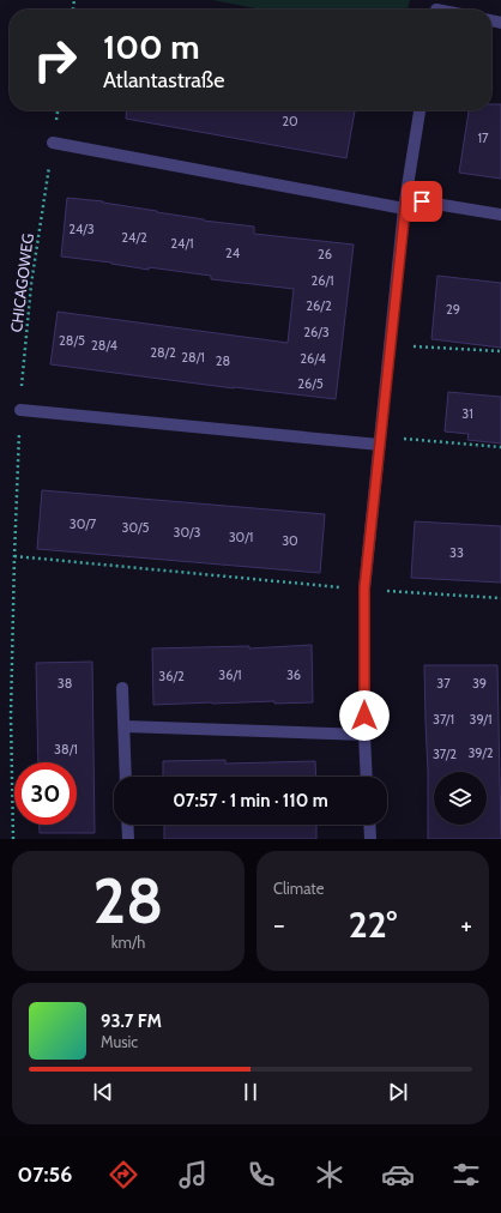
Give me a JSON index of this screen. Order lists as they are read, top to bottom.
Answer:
{
  "streets": {
    "path": ["CHICAGOWEG"]
  },
  "house_numbers": [
    "20",
    "17",
    "24/3",
    "24/2",
    "24/1",
    "24",
    "26",
    "26/1",
    "26/2",
    "29",
    "26/3",
    "28/5",
    "28/4",
    "28/2",
    "28/1",
    "26/4",
    "28",
    "26/5",
    "31",
    "30/7",
    "30/5",
    "30/3",
    "30/1",
    "30",
    "33",
    "36/1",
    "36",
    "36/2",
    "38",
    "37",
    "39",
    "37/1",
    "39/1",
    "38/1",
    "39/2",
    "37/2"
  ],
  "page": {
    "turn": ["100 m", "Atlantastraße"],
    "limit": "30",
    "trip": "07:57 · 1 min · 110 m",
    "tile": [
      ["28", "km/h"],
      "Climate"
    ],
    "heat": ["−", "22°", "+"],
    "song": ["93.7 FM", "Music"],
    "tabs": "07:56"
  }
}
